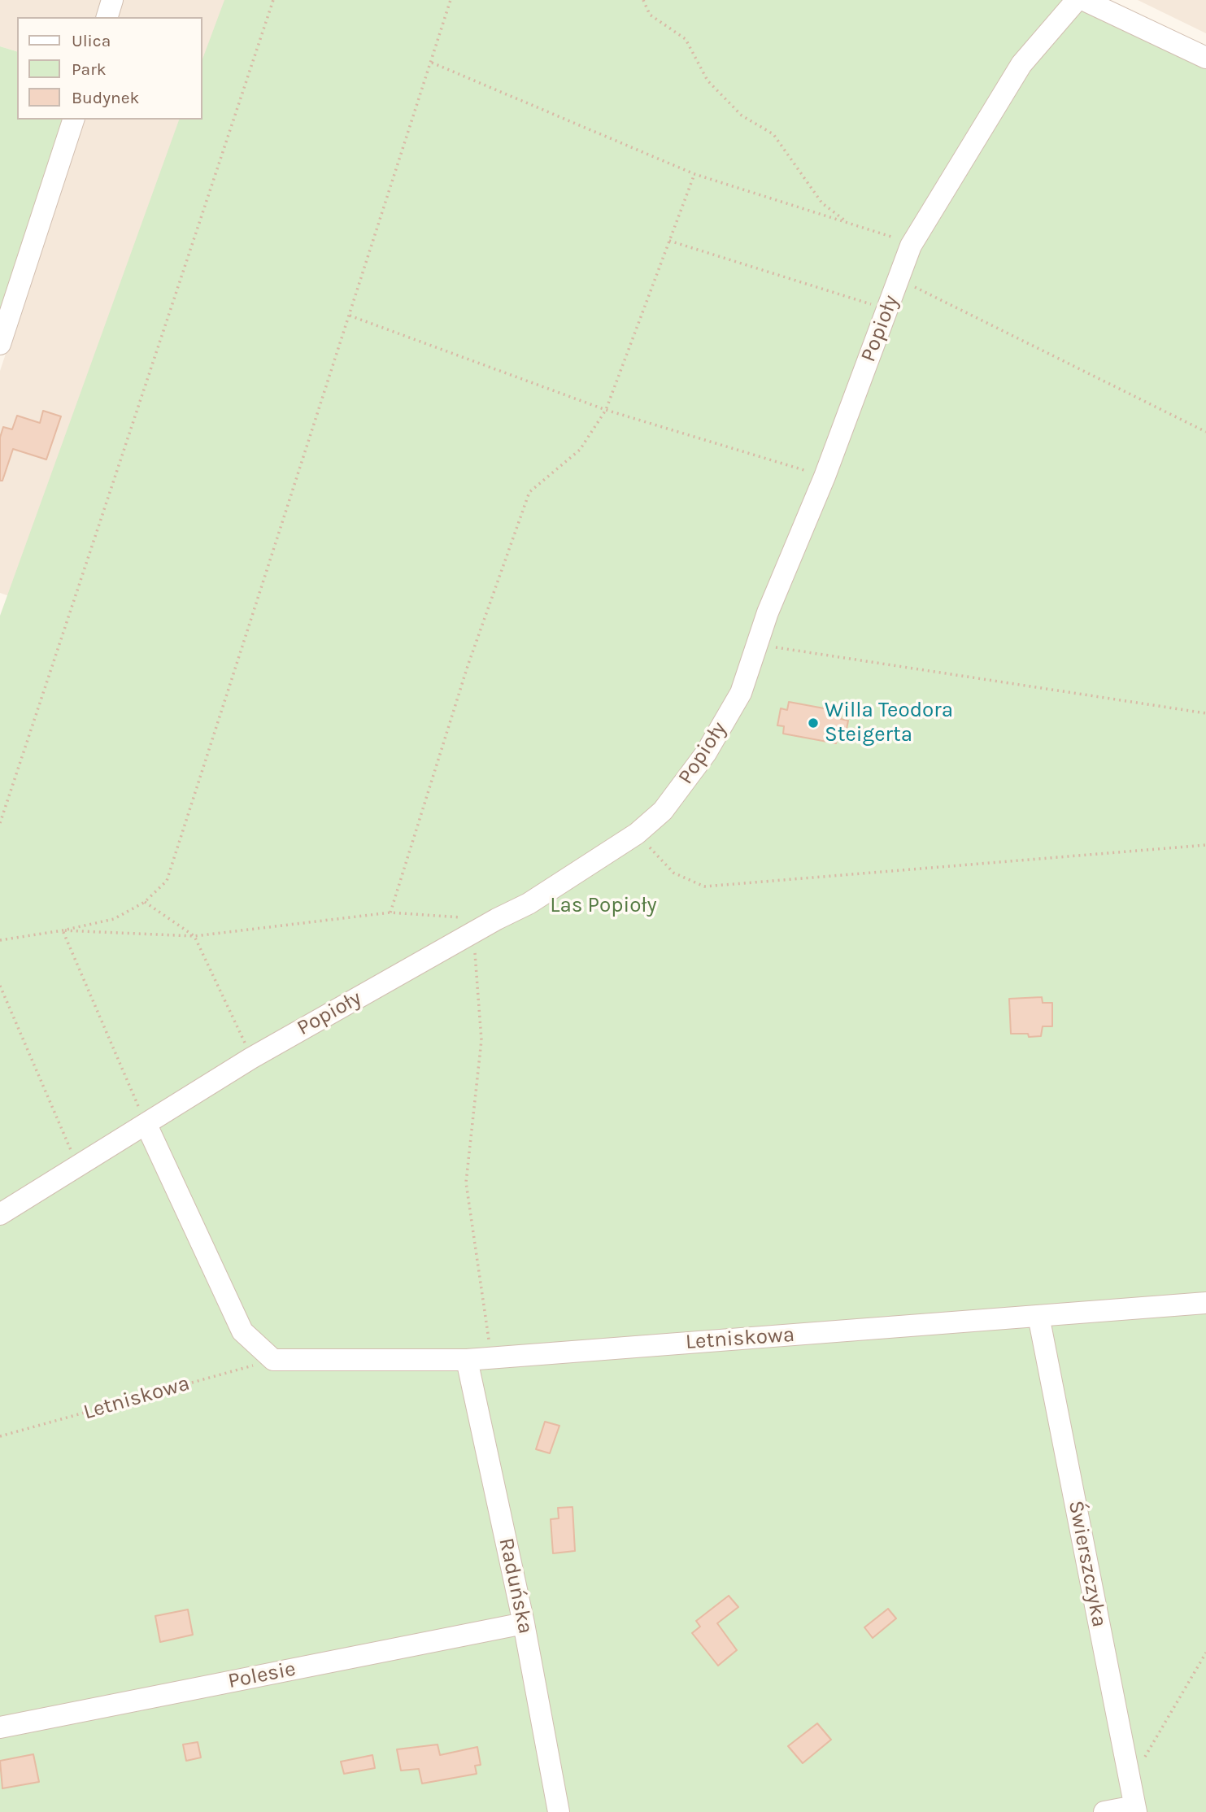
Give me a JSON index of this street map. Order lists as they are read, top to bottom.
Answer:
{
  "streets": {
    "street": [
      "Popioły",
      "Letniskowa",
      "Świerszczyka",
      "Raduńska",
      "Polesie"
    ]
  },
  "crossings": [
    ["Letniskowa", "Świerszczyka"],
    ["Letniskowa", "Raduńska"],
    ["Raduńska", "Polesie"]
  ],
  "parks": ["Las Popioły"],
  "places": ["Willa Teodora Steigerta"],
  "legend": ["Ulica", "Park", "Budynek"]
}
